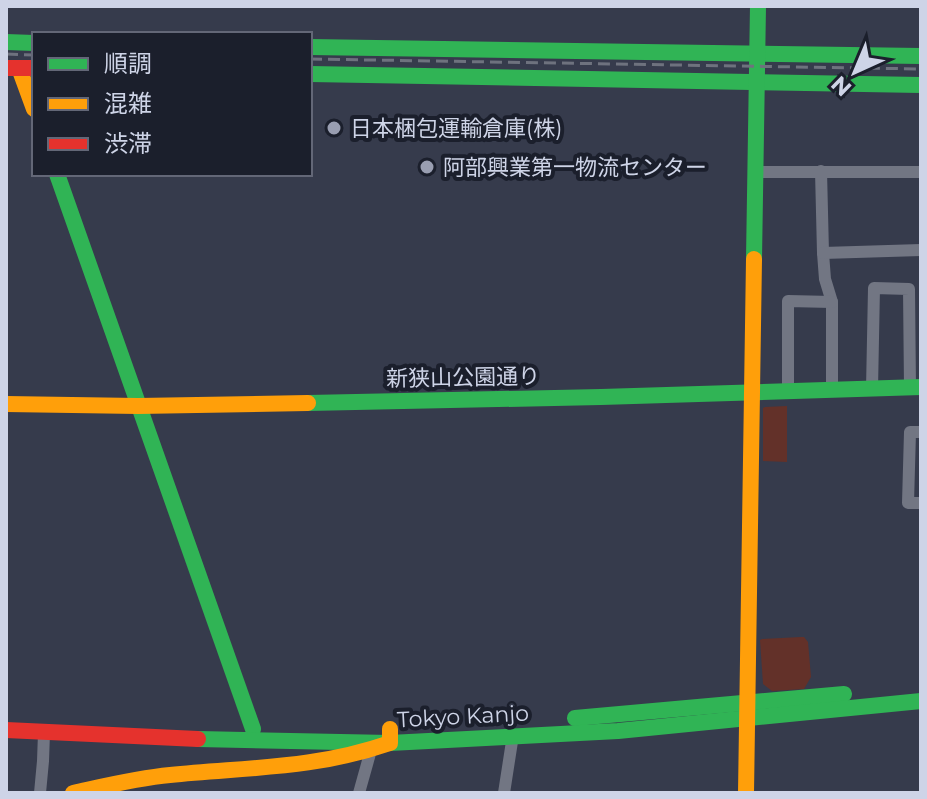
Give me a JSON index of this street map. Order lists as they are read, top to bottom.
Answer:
{
  "streets": {
    "main road": ["新狭山公園通り", "Tokyo Kanjo"]
  },
  "places": ["日本梱包運輸倉庫(株)", "阿部興業第一物流センター"],
  "legend": ["順調", "混雑", "渋滞"],
  "north": "bottom left"
}
